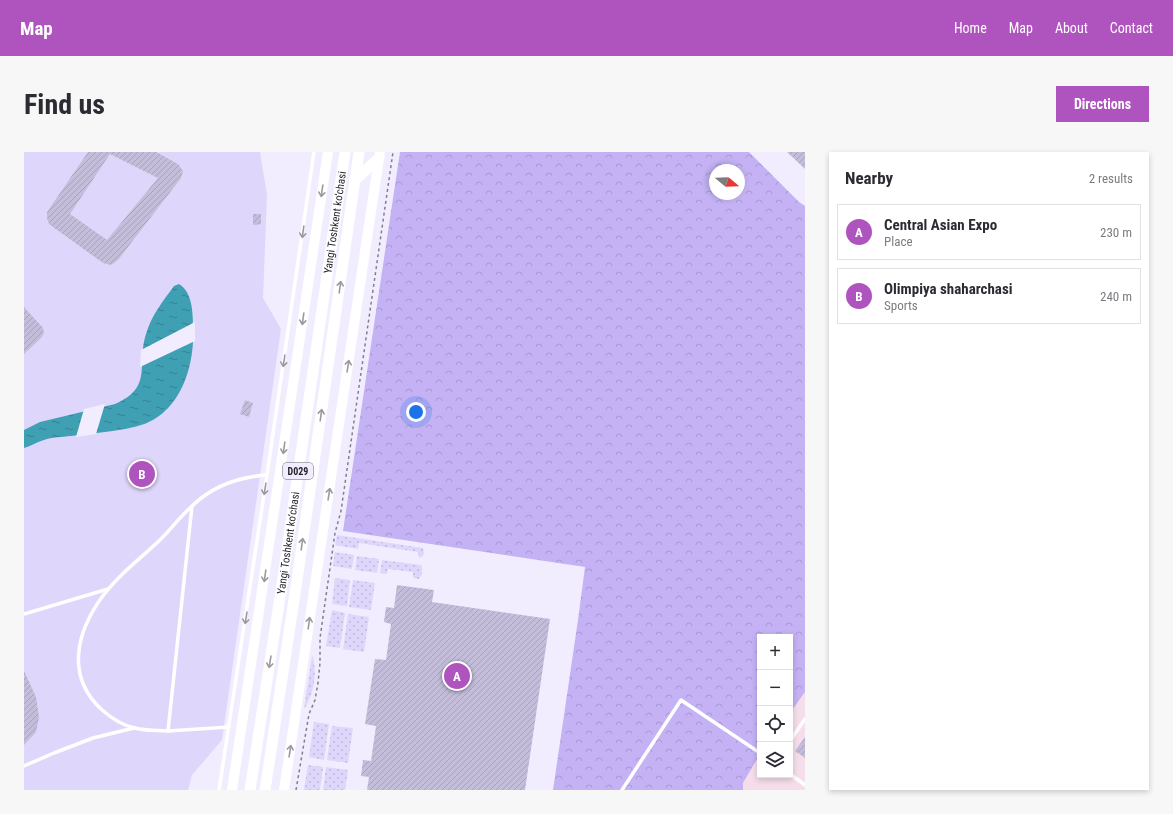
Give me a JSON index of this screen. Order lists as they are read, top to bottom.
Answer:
{
  "streets": {
    "highway": ["Yangi Toshkent ko‘chasi", "D029"]
  },
  "north": "right",
  "page": {
    "header": "Map",
    "nav": [
      "Home",
      "Map",
      "About",
      "Contact"
    ],
    "buttons": "Directions",
    "title": "Find us",
    "heading": ["Nearby", "2 results"],
    "list": [
      {
        "mark": "A",
        "name": "Central Asian Expo",
        "note": "Place",
        "value": "230 m"
      },
      {
        "mark": "B",
        "name": "Olimpiya shaharchasi",
        "note": "Sports",
        "value": "240 m"
      }
    ],
    "pins": ["B", "A"],
    "map_buttons": ["+", "−"]
  }
}
